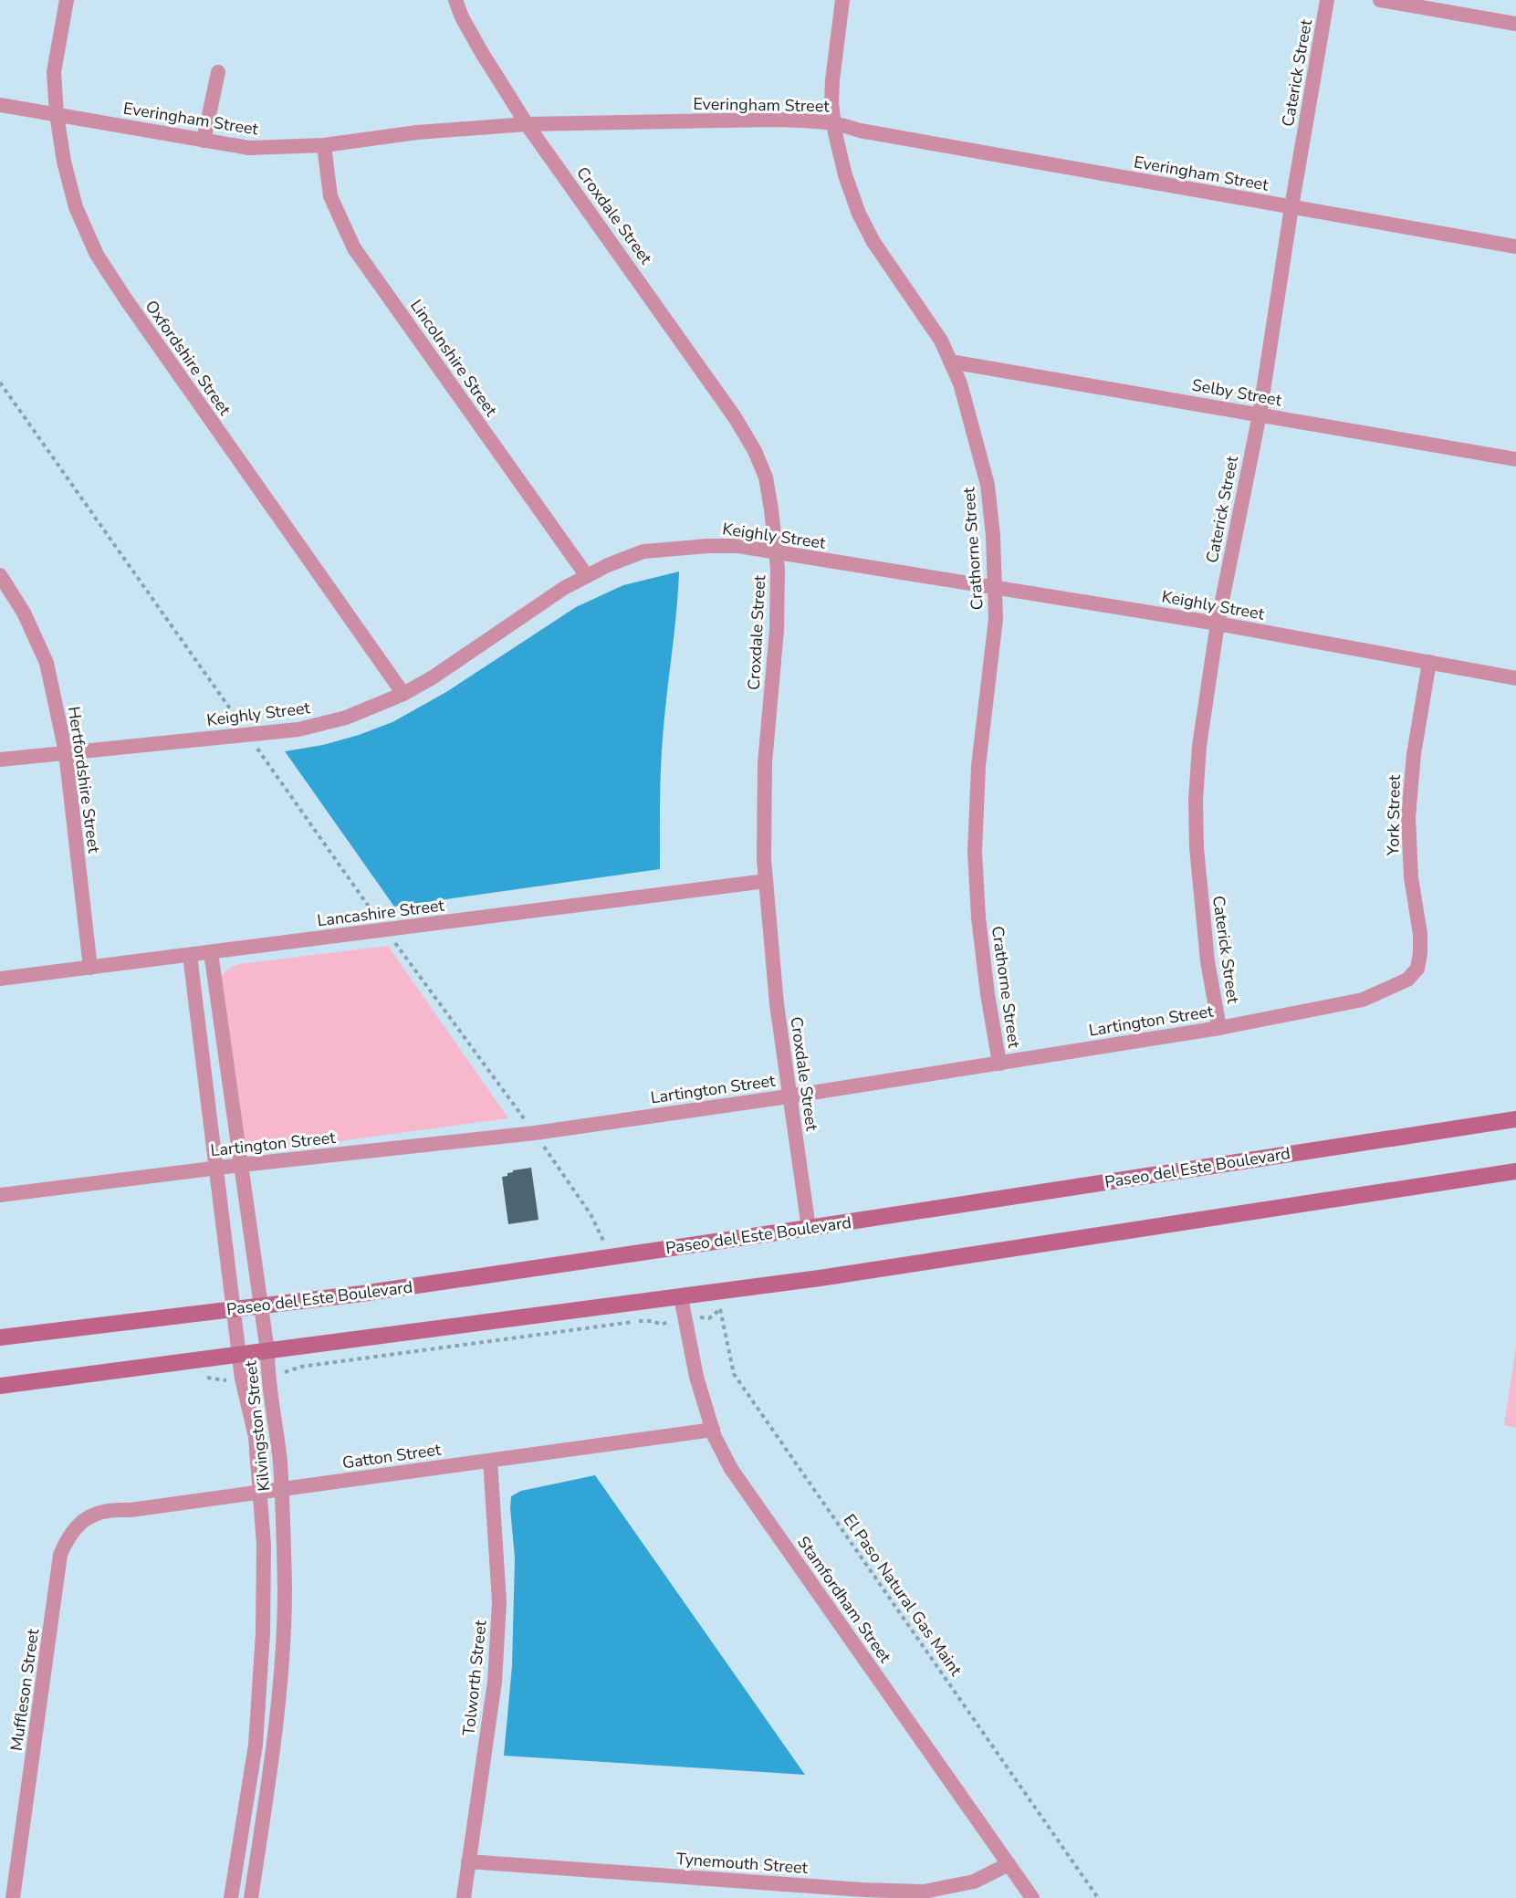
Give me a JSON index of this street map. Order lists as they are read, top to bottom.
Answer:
{
  "streets": {
    "main road": ["Paseo del Este Boulevard"],
    "street": [
      "Caterick Street",
      "Everingham Street",
      "Croxdale Street",
      "Oxfordshire Street",
      "Lincolnshire Street",
      "Selby Street",
      "Keighly Street",
      "Crathorne Street",
      "Hertfordshire Street",
      "York Street",
      "Lancashire Street",
      "Lartington Street",
      "Kilvingston Street",
      "Gatton Street",
      "Stamfordham Street",
      "Tolworth Street",
      "Muffleson Street",
      "Tynemouth Street"
    ],
    "path": ["El Paso Natural Gas Maint"]
  },
  "crossings": [
    ["Caterick Street", "Everingham Street"],
    ["Caterick Street", "Selby Street"],
    ["Caterick Street", "Keighly Street"],
    ["Caterick Street", "Lartington Street"],
    ["Everingham Street", "Croxdale Street"],
    ["Everingham Street", "Oxfordshire Street"],
    ["Everingham Street", "Lincolnshire Street"],
    ["Everingham Street", "Crathorne Street"],
    ["Croxdale Street", "Keighly Street"],
    ["Croxdale Street", "Lancashire Street"],
    ["Croxdale Street", "Lartington Street"],
    ["Croxdale Street", "Paseo del Este Boulevard"],
    ["Oxfordshire Street", "Keighly Street"],
    ["Lincolnshire Street", "Keighly Street"],
    ["Selby Street", "Crathorne Street"],
    ["Keighly Street", "Crathorne Street"],
    ["Keighly Street", "Hertfordshire Street"],
    ["Keighly Street", "York Street"],
    ["Crathorne Street", "Lartington Street"],
    ["Hertfordshire Street", "Lancashire Street"],
    ["York Street", "Lartington Street"],
    ["Lancashire Street", "Kilvingston Street"],
    ["Lartington Street", "Kilvingston Street"],
    ["Paseo del Este Boulevard", "Kilvingston Street"],
    ["Kilvingston Street", "Gatton Street"],
    ["Gatton Street", "Stamfordham Street"],
    ["Gatton Street", "Tolworth Street"],
    ["Gatton Street", "Muffleson Street"],
    ["Stamfordham Street", "Tynemouth Street"],
    ["Tolworth Street", "Tynemouth Street"]
  ]
}
